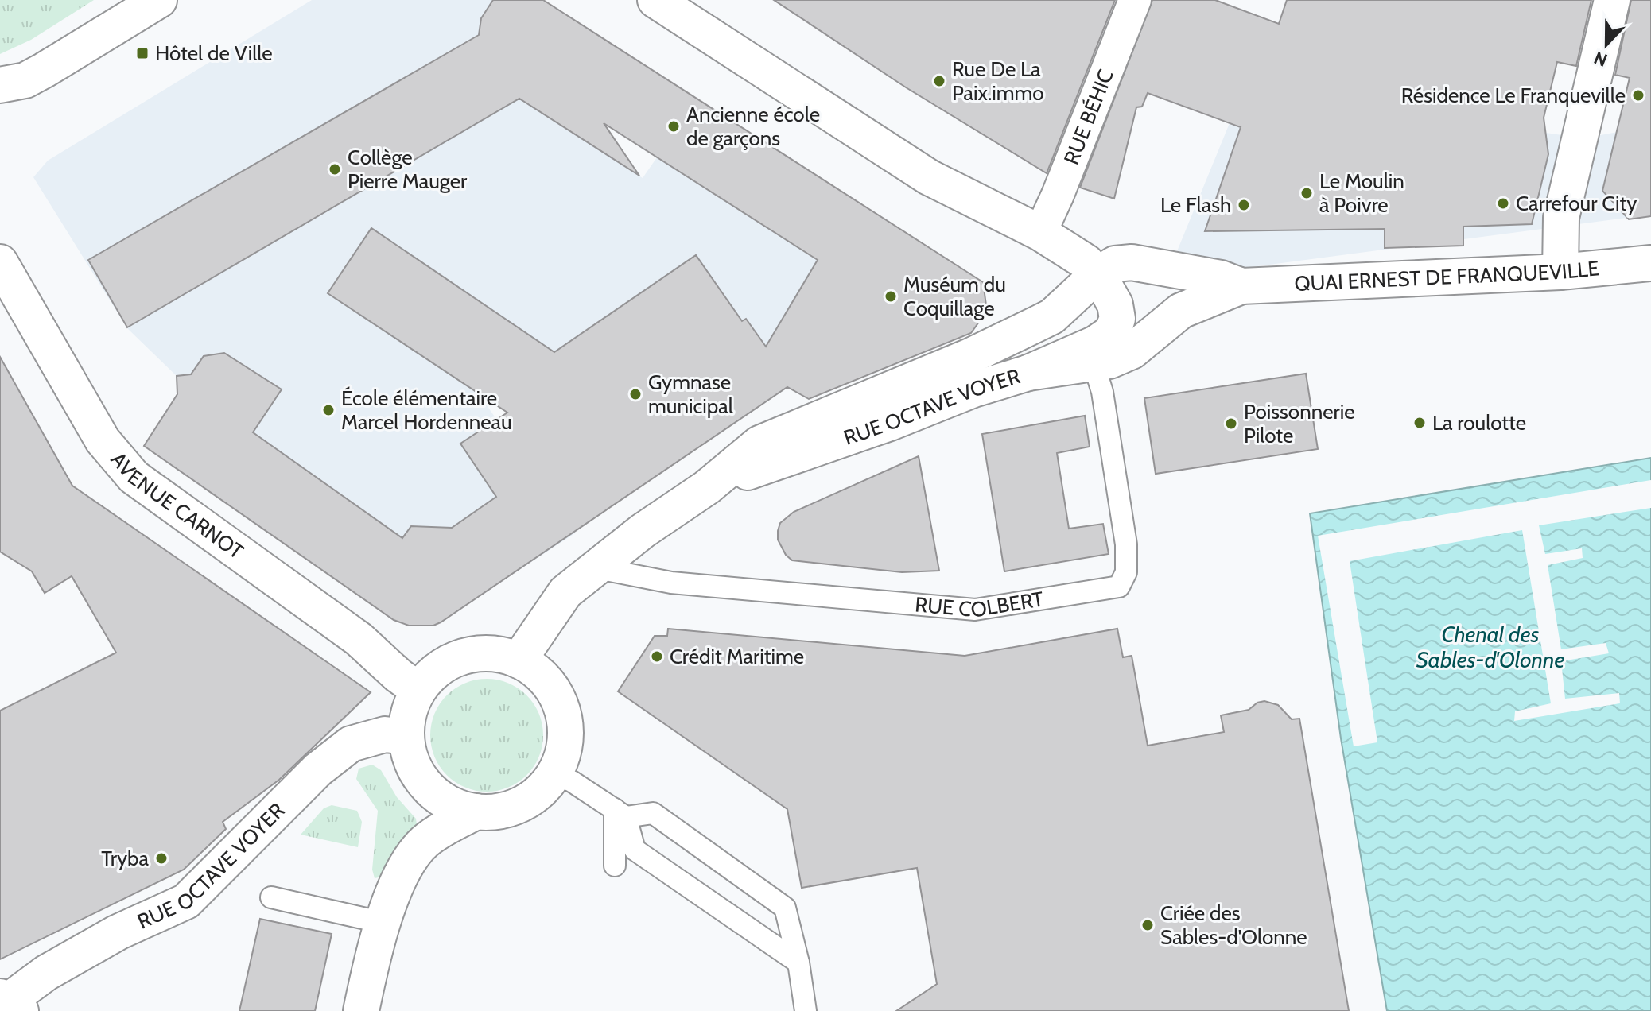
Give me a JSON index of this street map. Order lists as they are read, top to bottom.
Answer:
{
  "streets": {
    "street": [
      "RUE BÉHIC",
      "QUAI ERNEST DE FRANQUEVILLE",
      "RUE OCTAVE VOYER",
      "AVENUE CARNOT"
    ],
    "lane": ["RUE COLBERT"]
  },
  "crossings": [
    ["RUE BÉHIC", "QUAI ERNEST DE FRANQUEVILLE"],
    ["QUAI ERNEST DE FRANQUEVILLE", "RUE OCTAVE VOYER"],
    ["RUE OCTAVE VOYER", "AVENUE CARNOT"],
    ["RUE OCTAVE VOYER", "RUE COLBERT"]
  ],
  "water": ["Chenal des Sables-d'Olonne"],
  "places": {
    "transit": ["Hôtel de Ville"],
    "other": [
      "Rue De La Paix.immo",
      "Résidence Le Franqueville",
      "Ancienne école de garçons",
      "Collège Pierre Mauger",
      "Le Moulin à Poivre",
      "Carrefour City",
      "Le Flash",
      "Muséum du Coquillage",
      "Gymnase municipal",
      "École élémentaire Marcel Hordenneau",
      "La roulotte",
      "Poissonnerie Pilote",
      "Crédit Maritime",
      "Tryba",
      "Criée des Sables-d'Olonne"
    ]
  },
  "north": "bottom"
}
